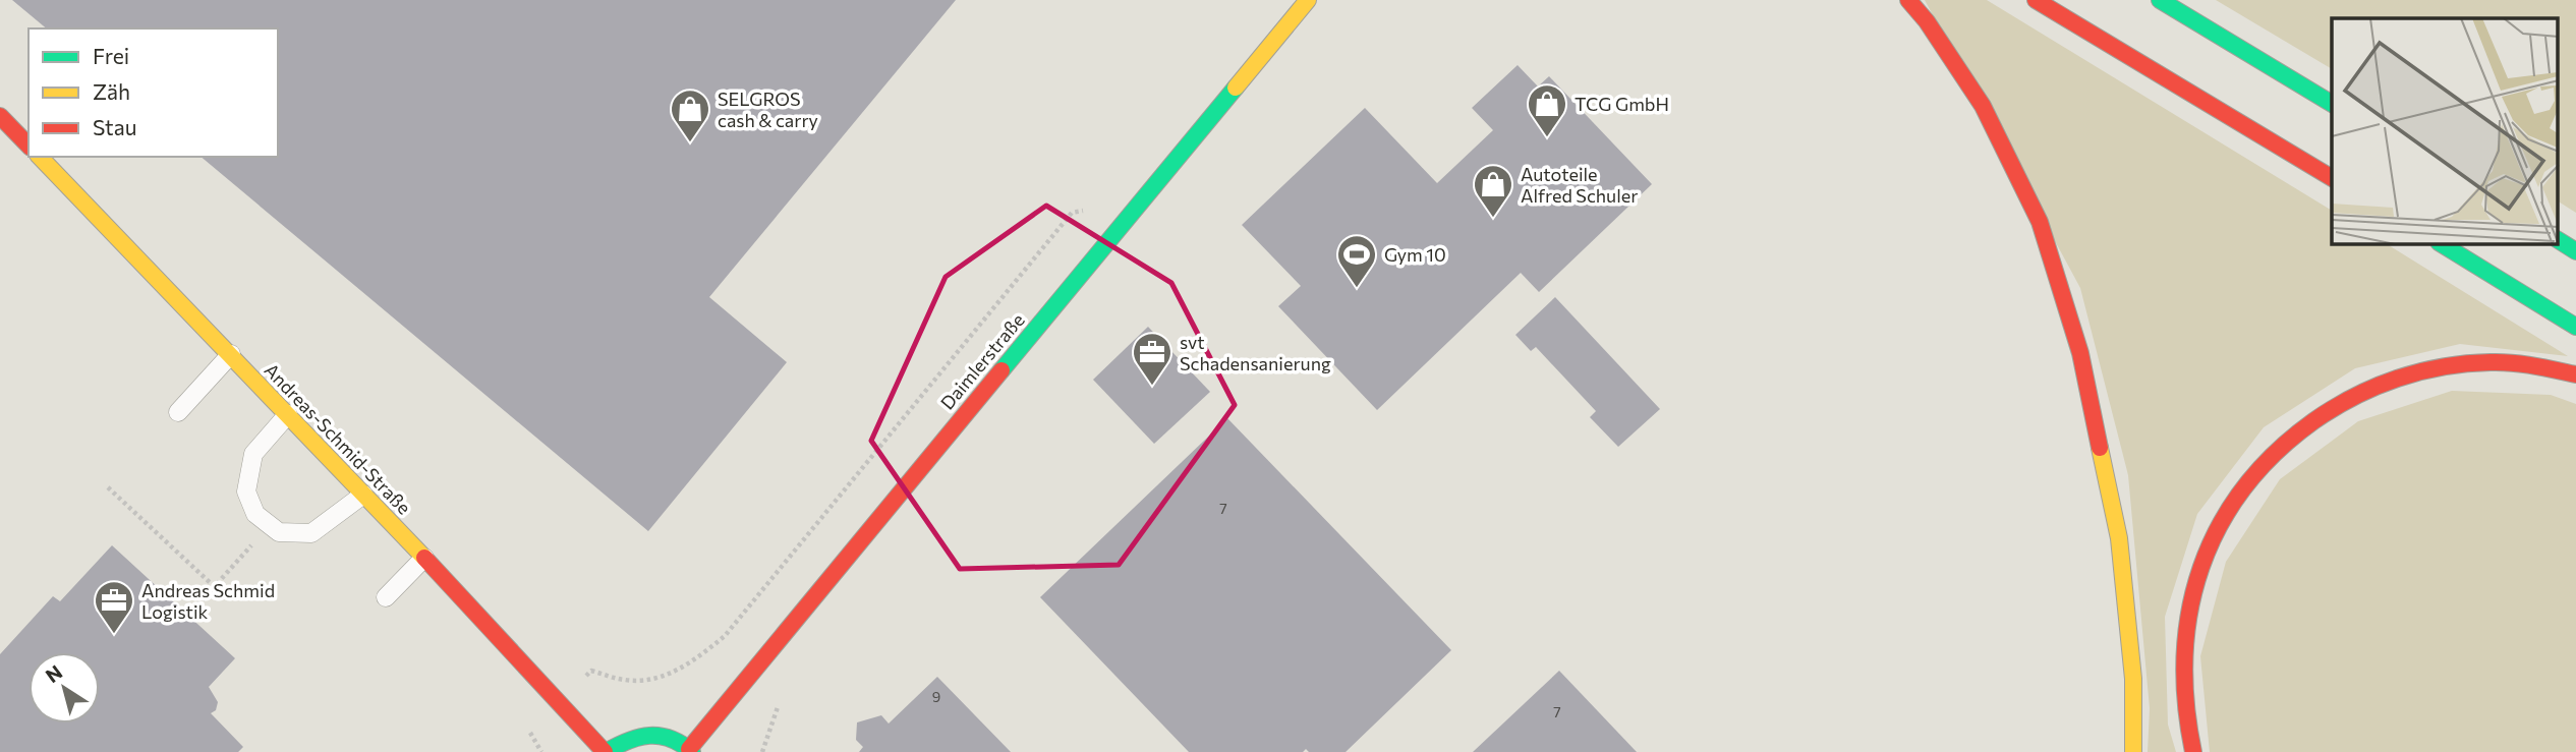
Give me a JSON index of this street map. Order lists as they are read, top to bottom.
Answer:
{
  "streets": {
    "main road": ["Daimlerstraße", "Andreas-Schmid-Straße"]
  },
  "places": {
    "shop": ["TCG GmbH", "SELGROS cash & carry", "Autoteile Alfred Schuler"],
    "sports": ["Gym 10"],
    "office": ["svt Schadensanierung", "Andreas Schmid Logistik"]
  },
  "house_numbers": ["7", "9", "7"],
  "legend": ["Frei", "Zäh", "Stau"],
  "north": "top left"
}
